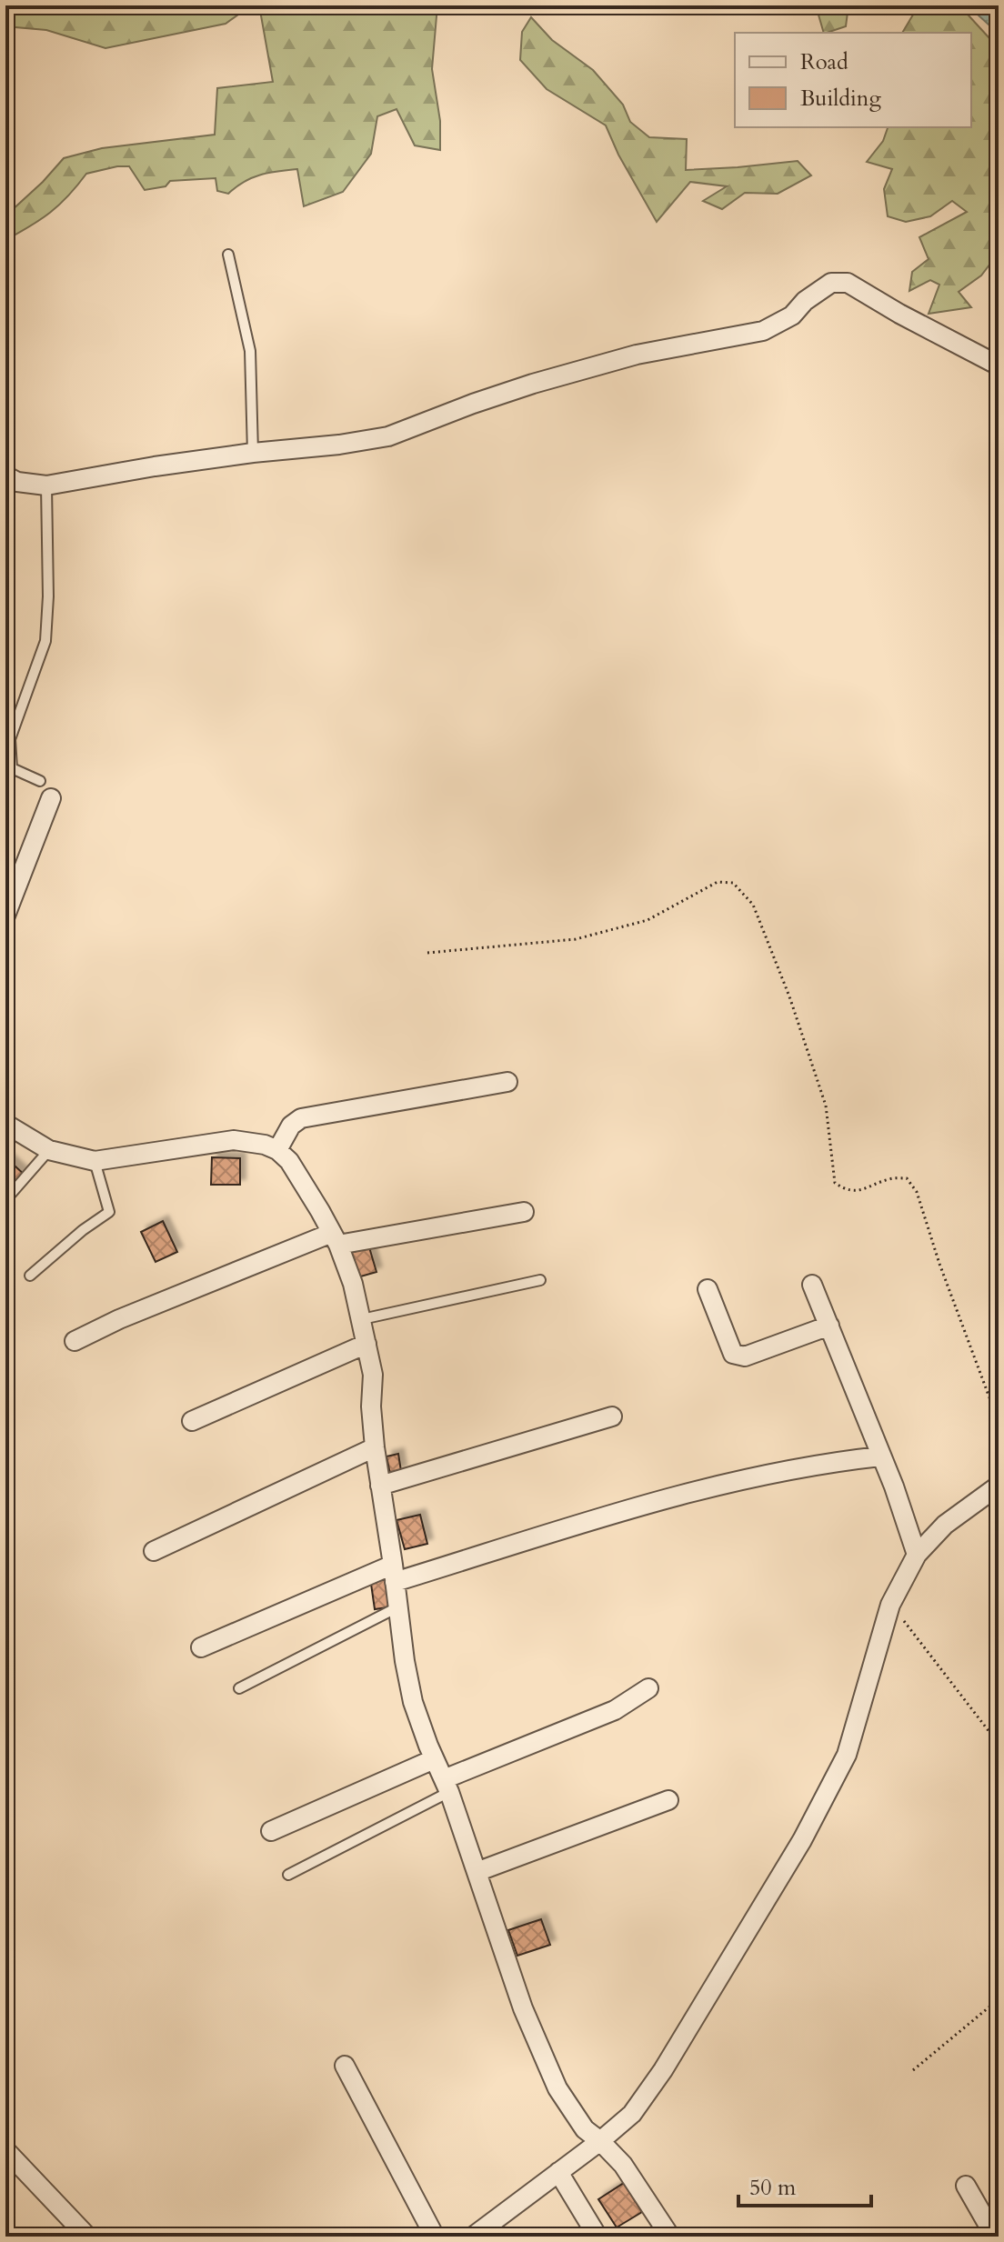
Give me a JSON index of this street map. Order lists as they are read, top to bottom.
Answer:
{
  "legend": ["Road", "Building"],
  "scale_bar": "50 m"
}
